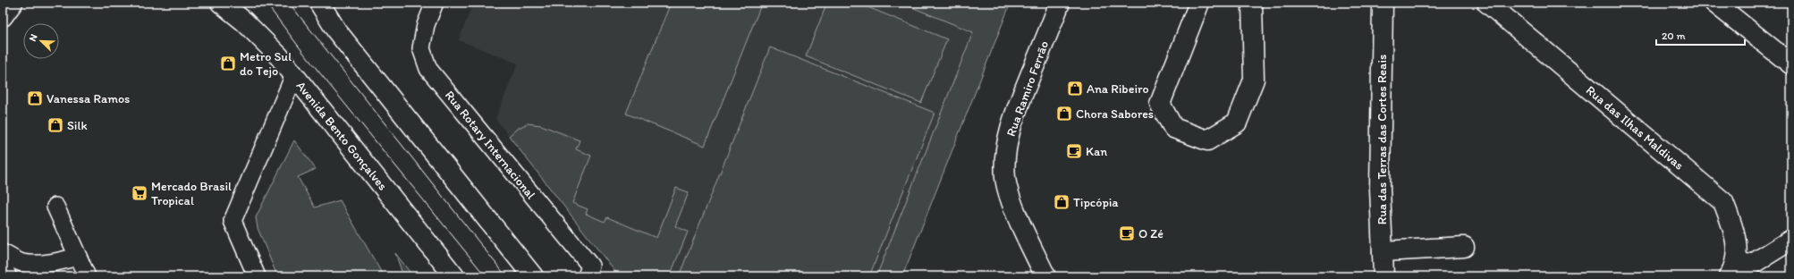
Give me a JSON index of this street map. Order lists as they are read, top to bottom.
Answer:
{
  "streets": {
    "street": [
      "Rua Ramiro Ferrão",
      "Rua das Ilhas Maldivas",
      "Avenida Bento Gonçalves",
      "Rua das Terras das Cortes Reais"
    ],
    "lane": ["Rua Rotary Internacional"]
  },
  "places": {
    "shop": [
      "Metro Sul do Tejo",
      "Ana Ribeiro",
      "Vanessa Ramos",
      "Chora Sabores",
      "Silk",
      "Tipcópia"
    ],
    "cafe": ["Kan", "O Zé"],
    "supermarket": ["Mercado Brasil Tropical"]
  },
  "scale_bar": "20 m",
  "north": "top left"
}
